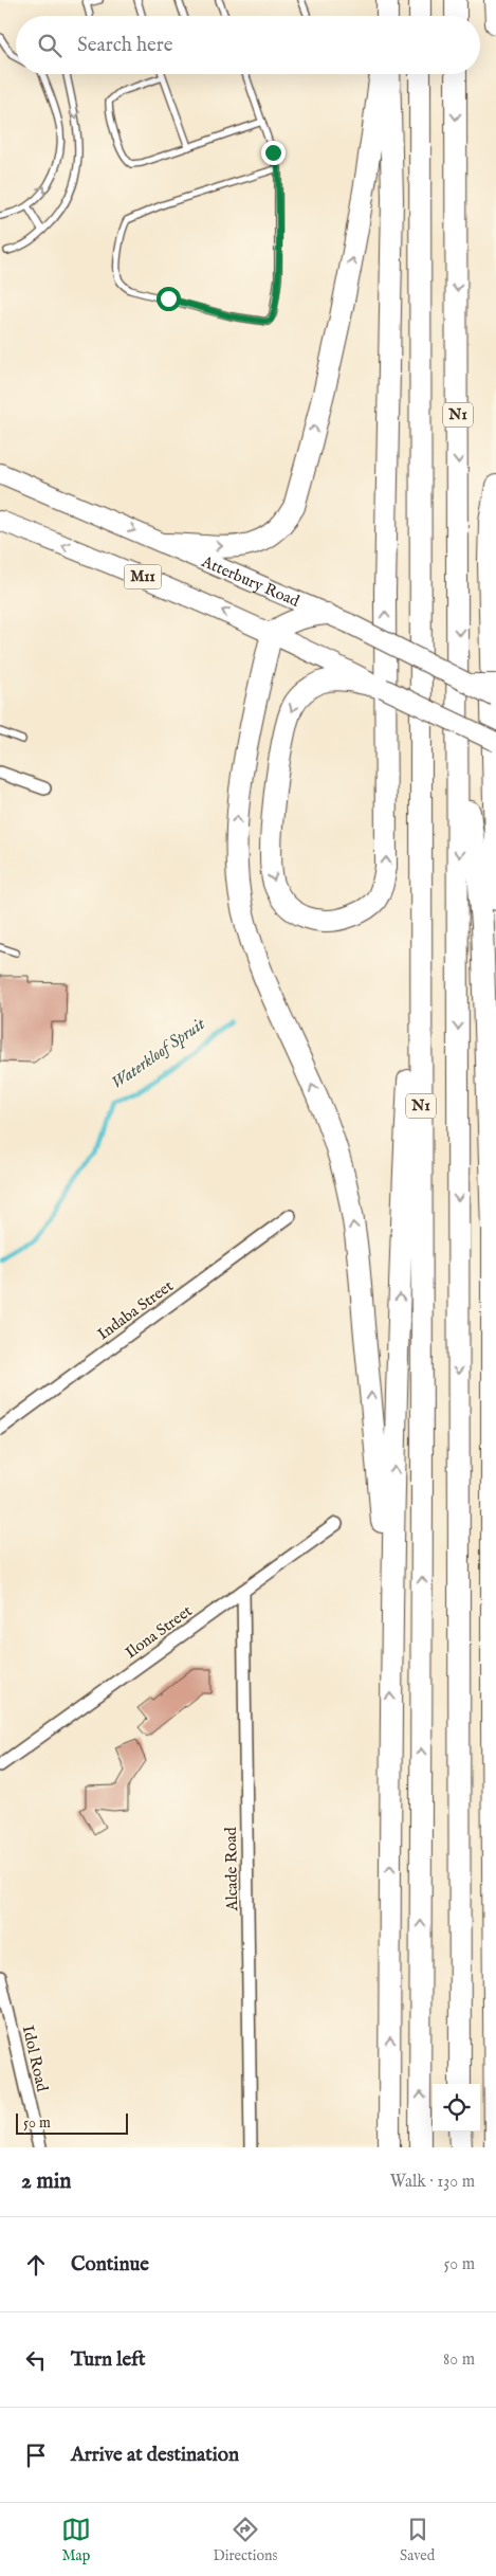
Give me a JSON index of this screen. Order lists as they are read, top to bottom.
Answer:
{
  "streets": {
    "highway": ["N1"],
    "main road": ["M11", "Atterbury Road"],
    "street": [
      "Indaba Street",
      "Ilona Street",
      "Alcade Road",
      "Idol Road"
    ]
  },
  "crossings": [
    ["Ilona Street", "Alcade Road"]
  ],
  "water": ["Waterkloof Spruit"],
  "scale_bar": "50 m",
  "page": {
    "search": "Search here",
    "scale": "50 m",
    "heading": ["2 min", "Walk · 130 m"],
    "list": [
      ["Continue", "50 m"],
      ["Turn left", "80 m"],
      "Arrive at destination"
    ],
    "nav": ["Map", "Directions", "Saved"]
  }
}
